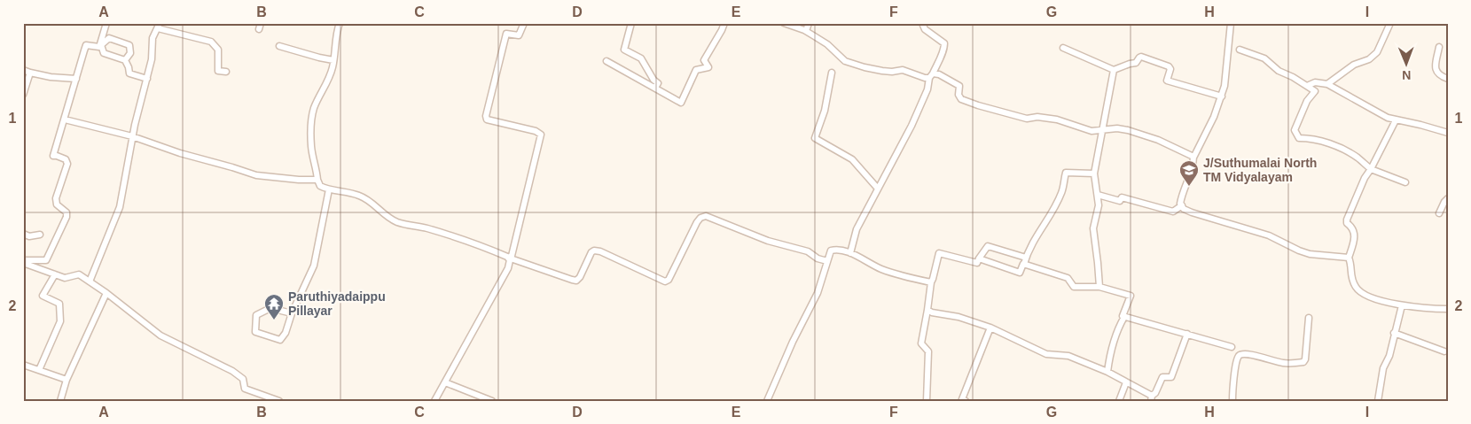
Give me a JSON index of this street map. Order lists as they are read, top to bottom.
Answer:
{
  "places": {
    "school or university": ["J/Suthumalai North TM Vidyalayam"],
    "temple": ["Paruthiyadaippu Pillayar"]
  },
  "north": "bottom",
  "grid": {
    "columns": [
      "A",
      "B",
      "C",
      "D",
      "E",
      "F",
      "G",
      "H",
      "I"
    ],
    "rows": ["1", "2"]
  }
}
